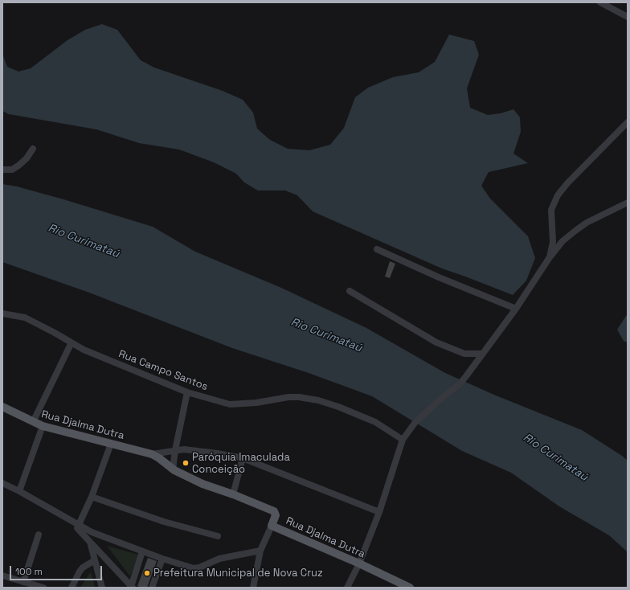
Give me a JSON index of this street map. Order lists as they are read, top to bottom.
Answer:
{
  "streets": {
    "main road": ["Rua Djalma Dutra"],
    "street": ["Rua Campo Santos"]
  },
  "water": ["Rio Curimataú"],
  "places": ["Paróquia Imaculada Conceição", "Prefeitura Municipal de Nova Cruz"],
  "scale_bar": "100 m"
}
